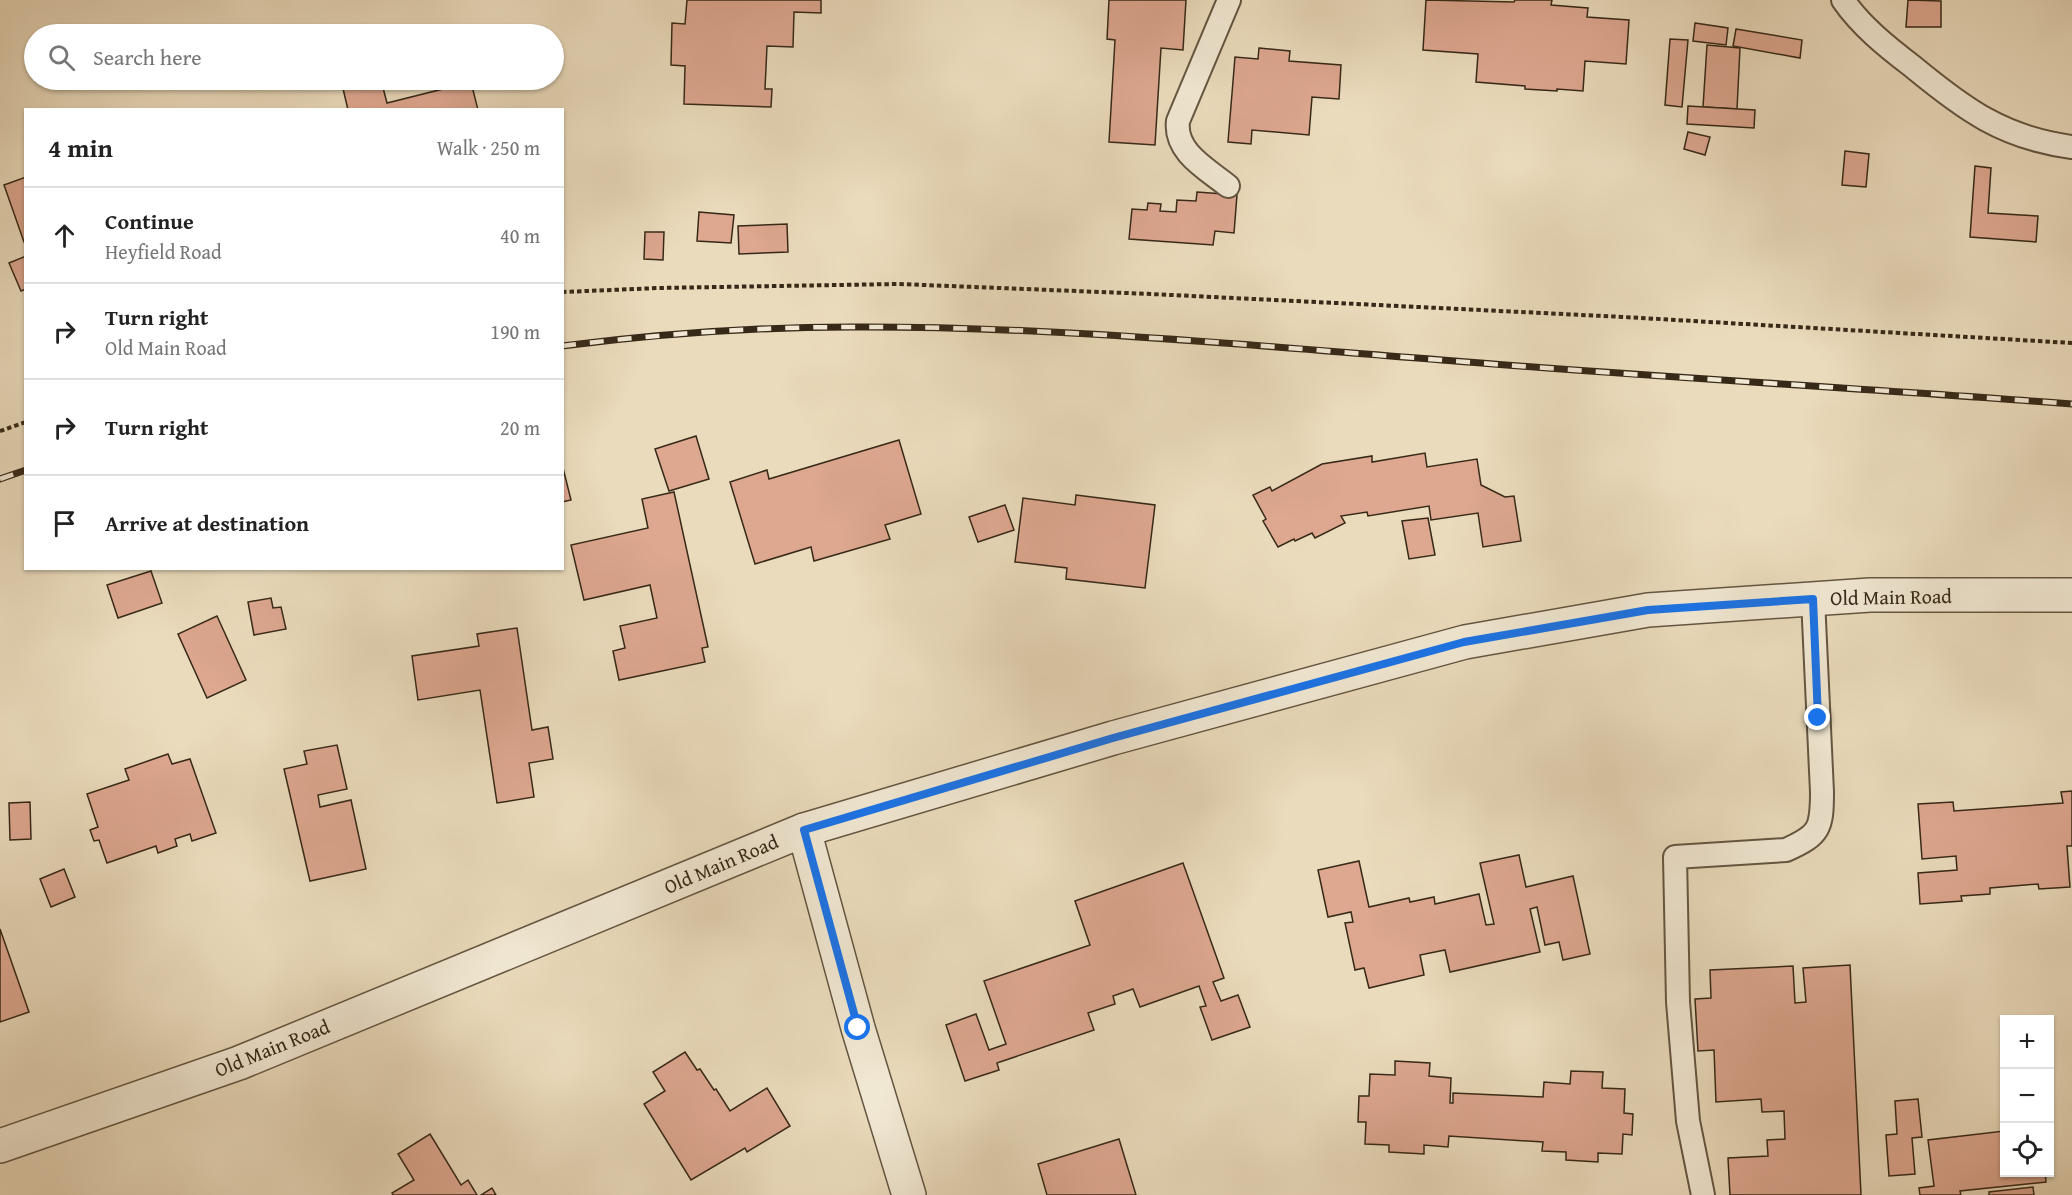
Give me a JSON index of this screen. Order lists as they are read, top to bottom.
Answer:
{
  "streets": {
    "street": ["Old Main Road"]
  },
  "page": {
    "search": "Search here",
    "heading": ["4 min", "Walk · 250 m"],
    "list": [
      ["Continue", "Heyfield Road", "40 m"],
      ["Turn right", "Old Main Road", "190 m"],
      ["Turn right", "20 m"],
      "Arrive at destination"
    ],
    "map_buttons": ["+", "−"]
  }
}
